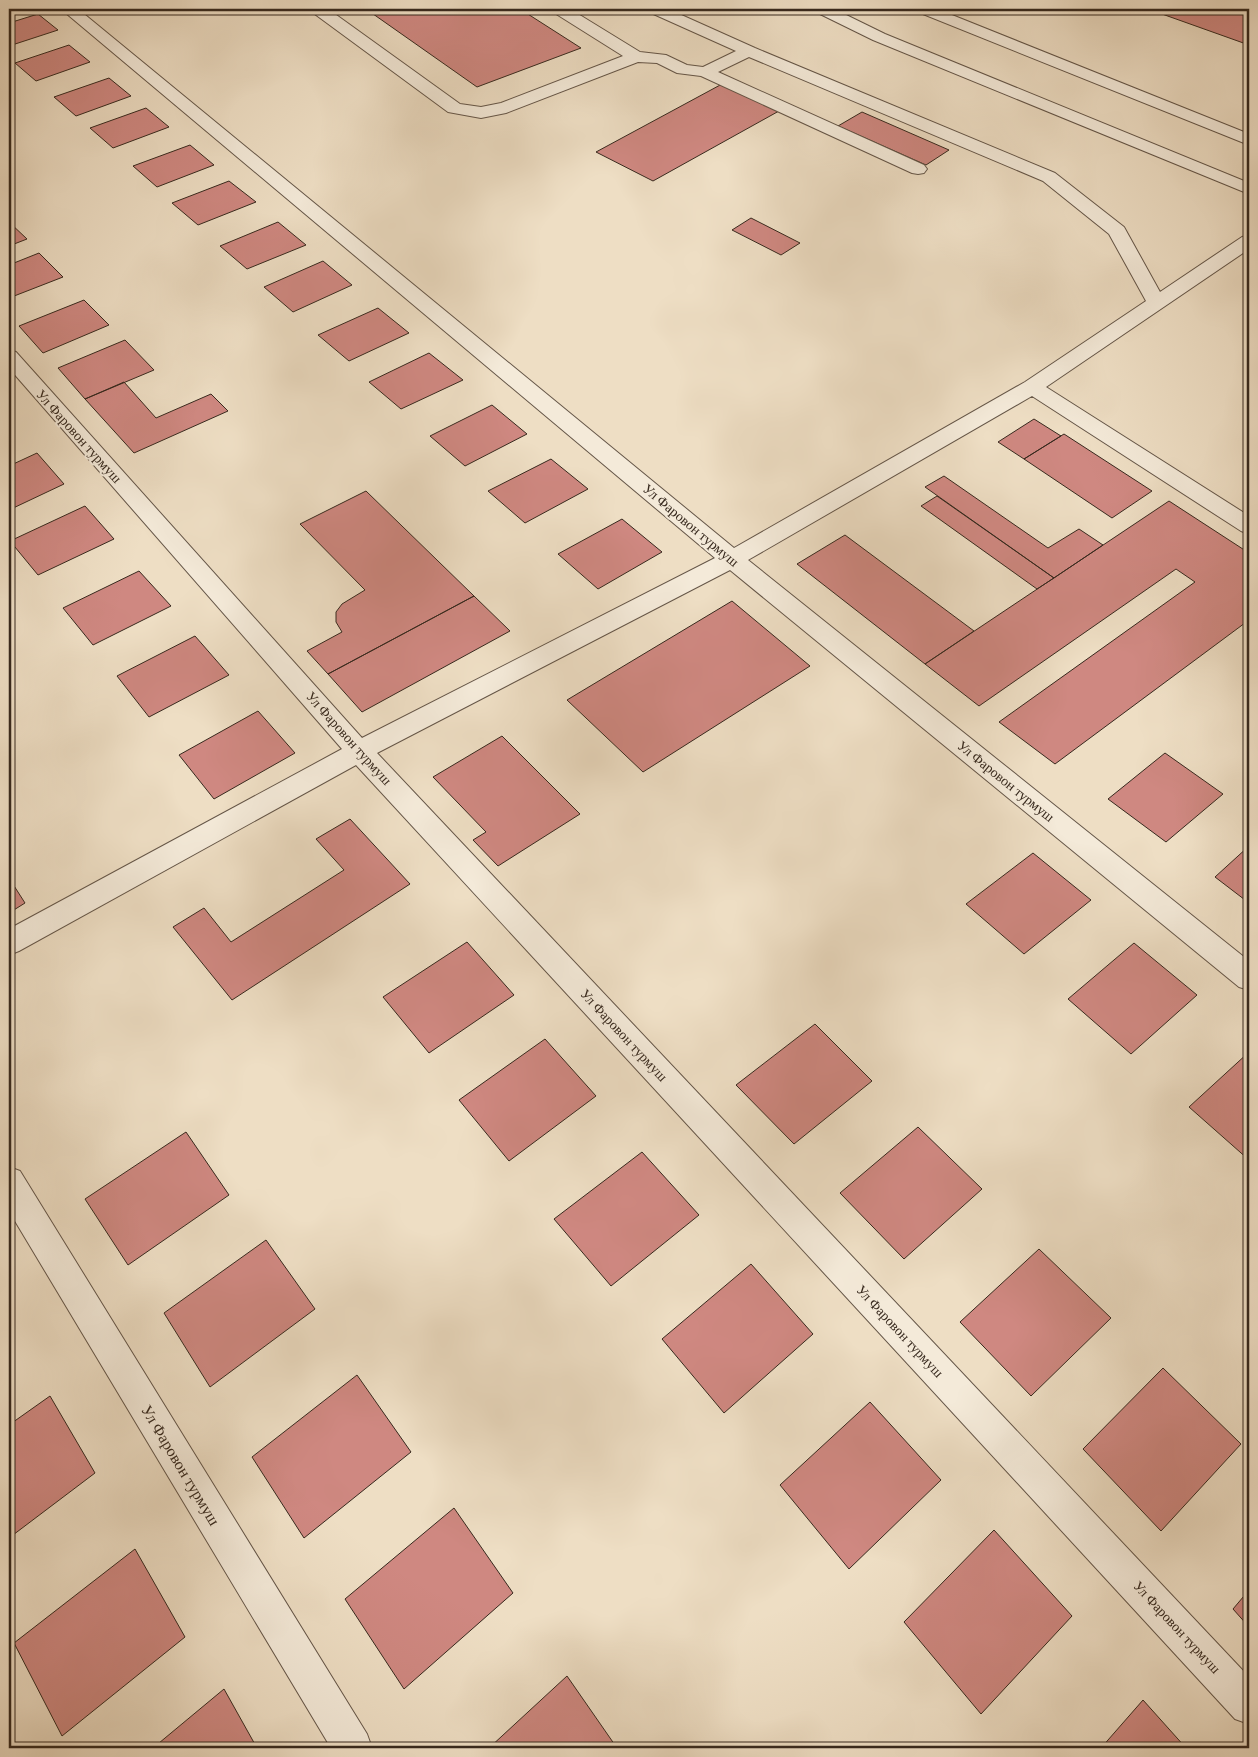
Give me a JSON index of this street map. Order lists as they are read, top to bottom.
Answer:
{
  "streets": {
    "street": ["Ул Фаровон турмуш"]
  }
}
